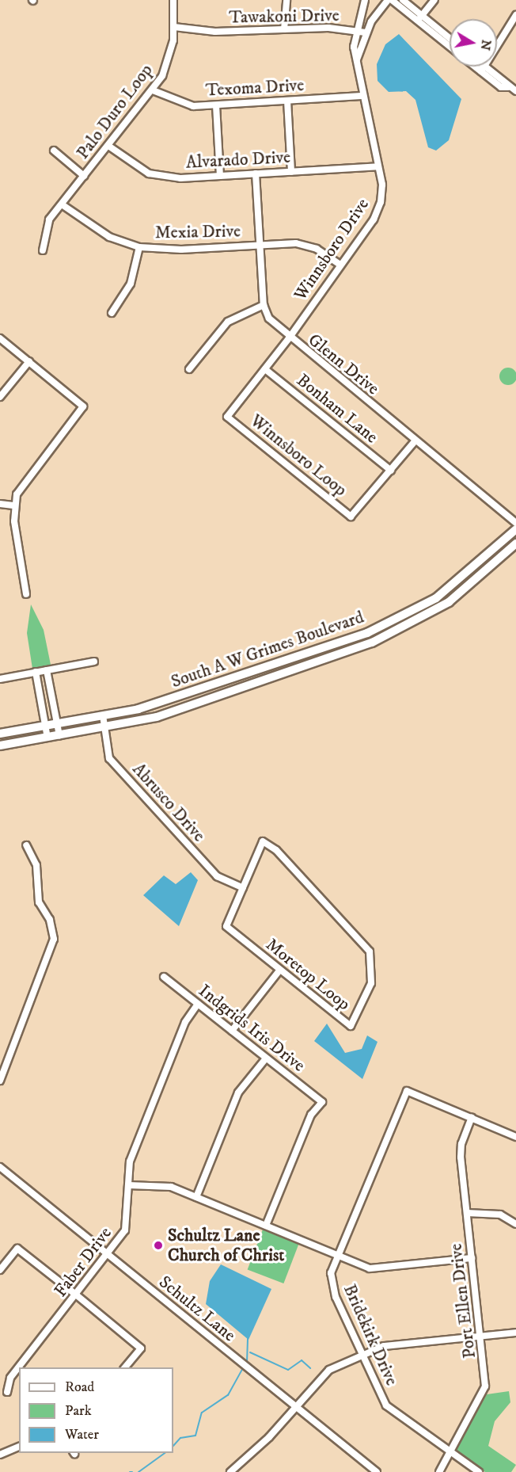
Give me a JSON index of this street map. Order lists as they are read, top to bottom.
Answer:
{
  "streets": {
    "main road": ["South A W Grimes Boulevard"],
    "street": [
      "Tawakoni Drive",
      "Texoma Drive",
      "Palo Duro Loop",
      "Alvarado Drive",
      "Mexia Drive",
      "Winnsboro Drive",
      "Glenn Drive",
      "Bonham Lane",
      "Winnsboro Loop",
      "Abrusco Drive",
      "Moretop Loop",
      "Indgrids Iris Drive",
      "Faber Drive",
      "Port Ellen Drive",
      "Schultz Lane",
      "Bridekirk Drive"
    ]
  },
  "crossings": [
    ["Tawakoni Drive", "Palo Duro Loop"],
    ["Tawakoni Drive", "Winnsboro Drive"],
    ["Texoma Drive", "Palo Duro Loop"],
    ["Texoma Drive", "Winnsboro Drive"],
    ["Palo Duro Loop", "Alvarado Drive"],
    ["Palo Duro Loop", "Mexia Drive"],
    ["Alvarado Drive", "Winnsboro Drive"],
    ["Alvarado Drive", "Glenn Drive"],
    ["Mexia Drive", "Winnsboro Drive"],
    ["Mexia Drive", "Glenn Drive"],
    ["Winnsboro Drive", "Glenn Drive"],
    ["Winnsboro Drive", "Winnsboro Loop"],
    ["Glenn Drive", "Winnsboro Loop"],
    ["Bonham Lane", "Winnsboro Loop"],
    ["South A W Grimes Boulevard", "Abrusco Drive"],
    ["Abrusco Drive", "Moretop Loop"],
    ["Indgrids Iris Drive", "Faber Drive"],
    ["Faber Drive", "Schultz Lane"],
    ["Port Ellen Drive", "Bridekirk Drive"]
  ],
  "places": ["Schultz Lane Church of Christ"],
  "legend": ["Road", "Park", "Water"],
  "north": "right"
}
